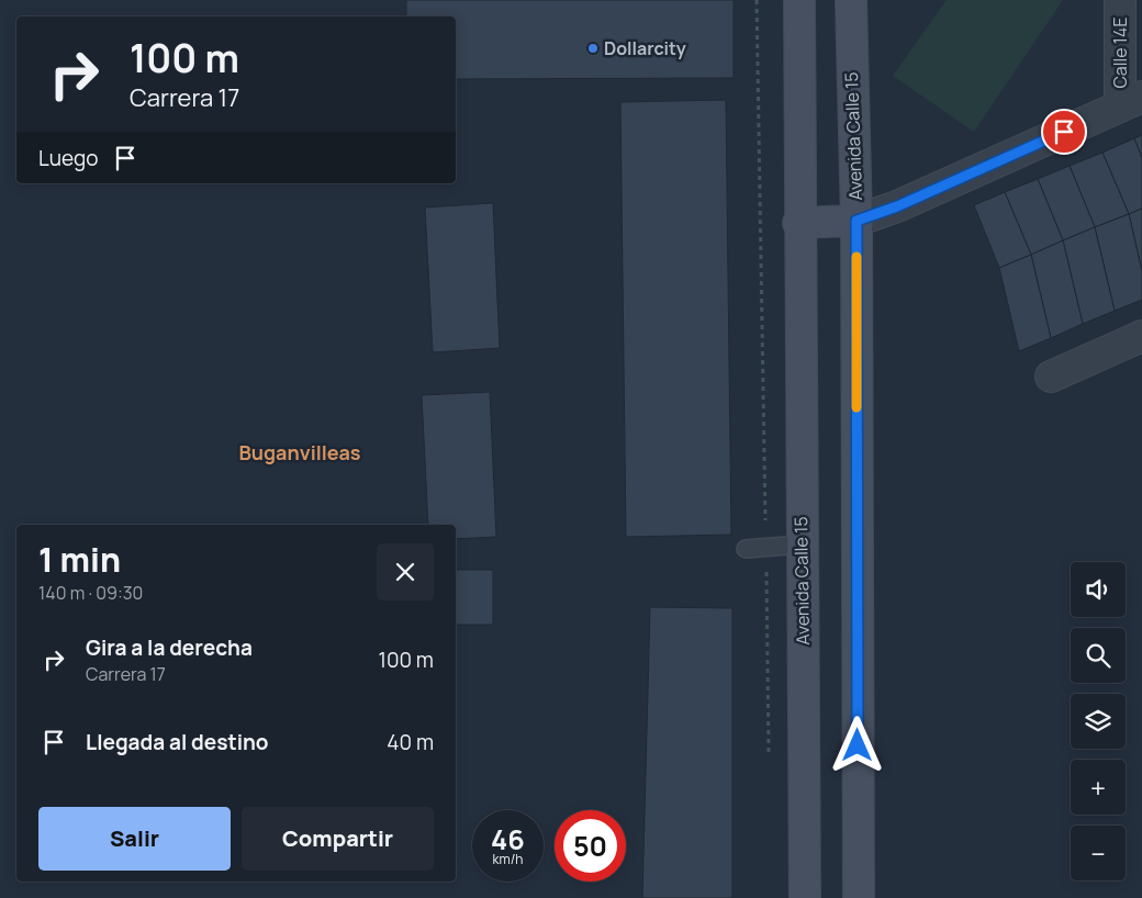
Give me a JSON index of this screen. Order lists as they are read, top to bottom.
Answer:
{
  "streets": {
    "main road": ["Avenida Calle 15"],
    "street": ["Calle 14E"]
  },
  "districts": ["Buganvilleas"],
  "places": ["Dollarcity"],
  "page": {
    "turn": ["100 m", "Carrera 17"],
    "then": "Luego",
    "heading": ["1 min", "140 m · 09:30"],
    "map_buttons": ["+", "−"],
    "list": [
      {
        "name": "Gira a la derecha",
        "note": "Carrera 17",
        "value": "100 m"
      },
      {
        "name": "Llegada al destino",
        "value": "40 m"
      }
    ],
    "buttons": ["Salir", "Compartir"],
    "speed": "46 km/h",
    "limit": "50"
  }
}
